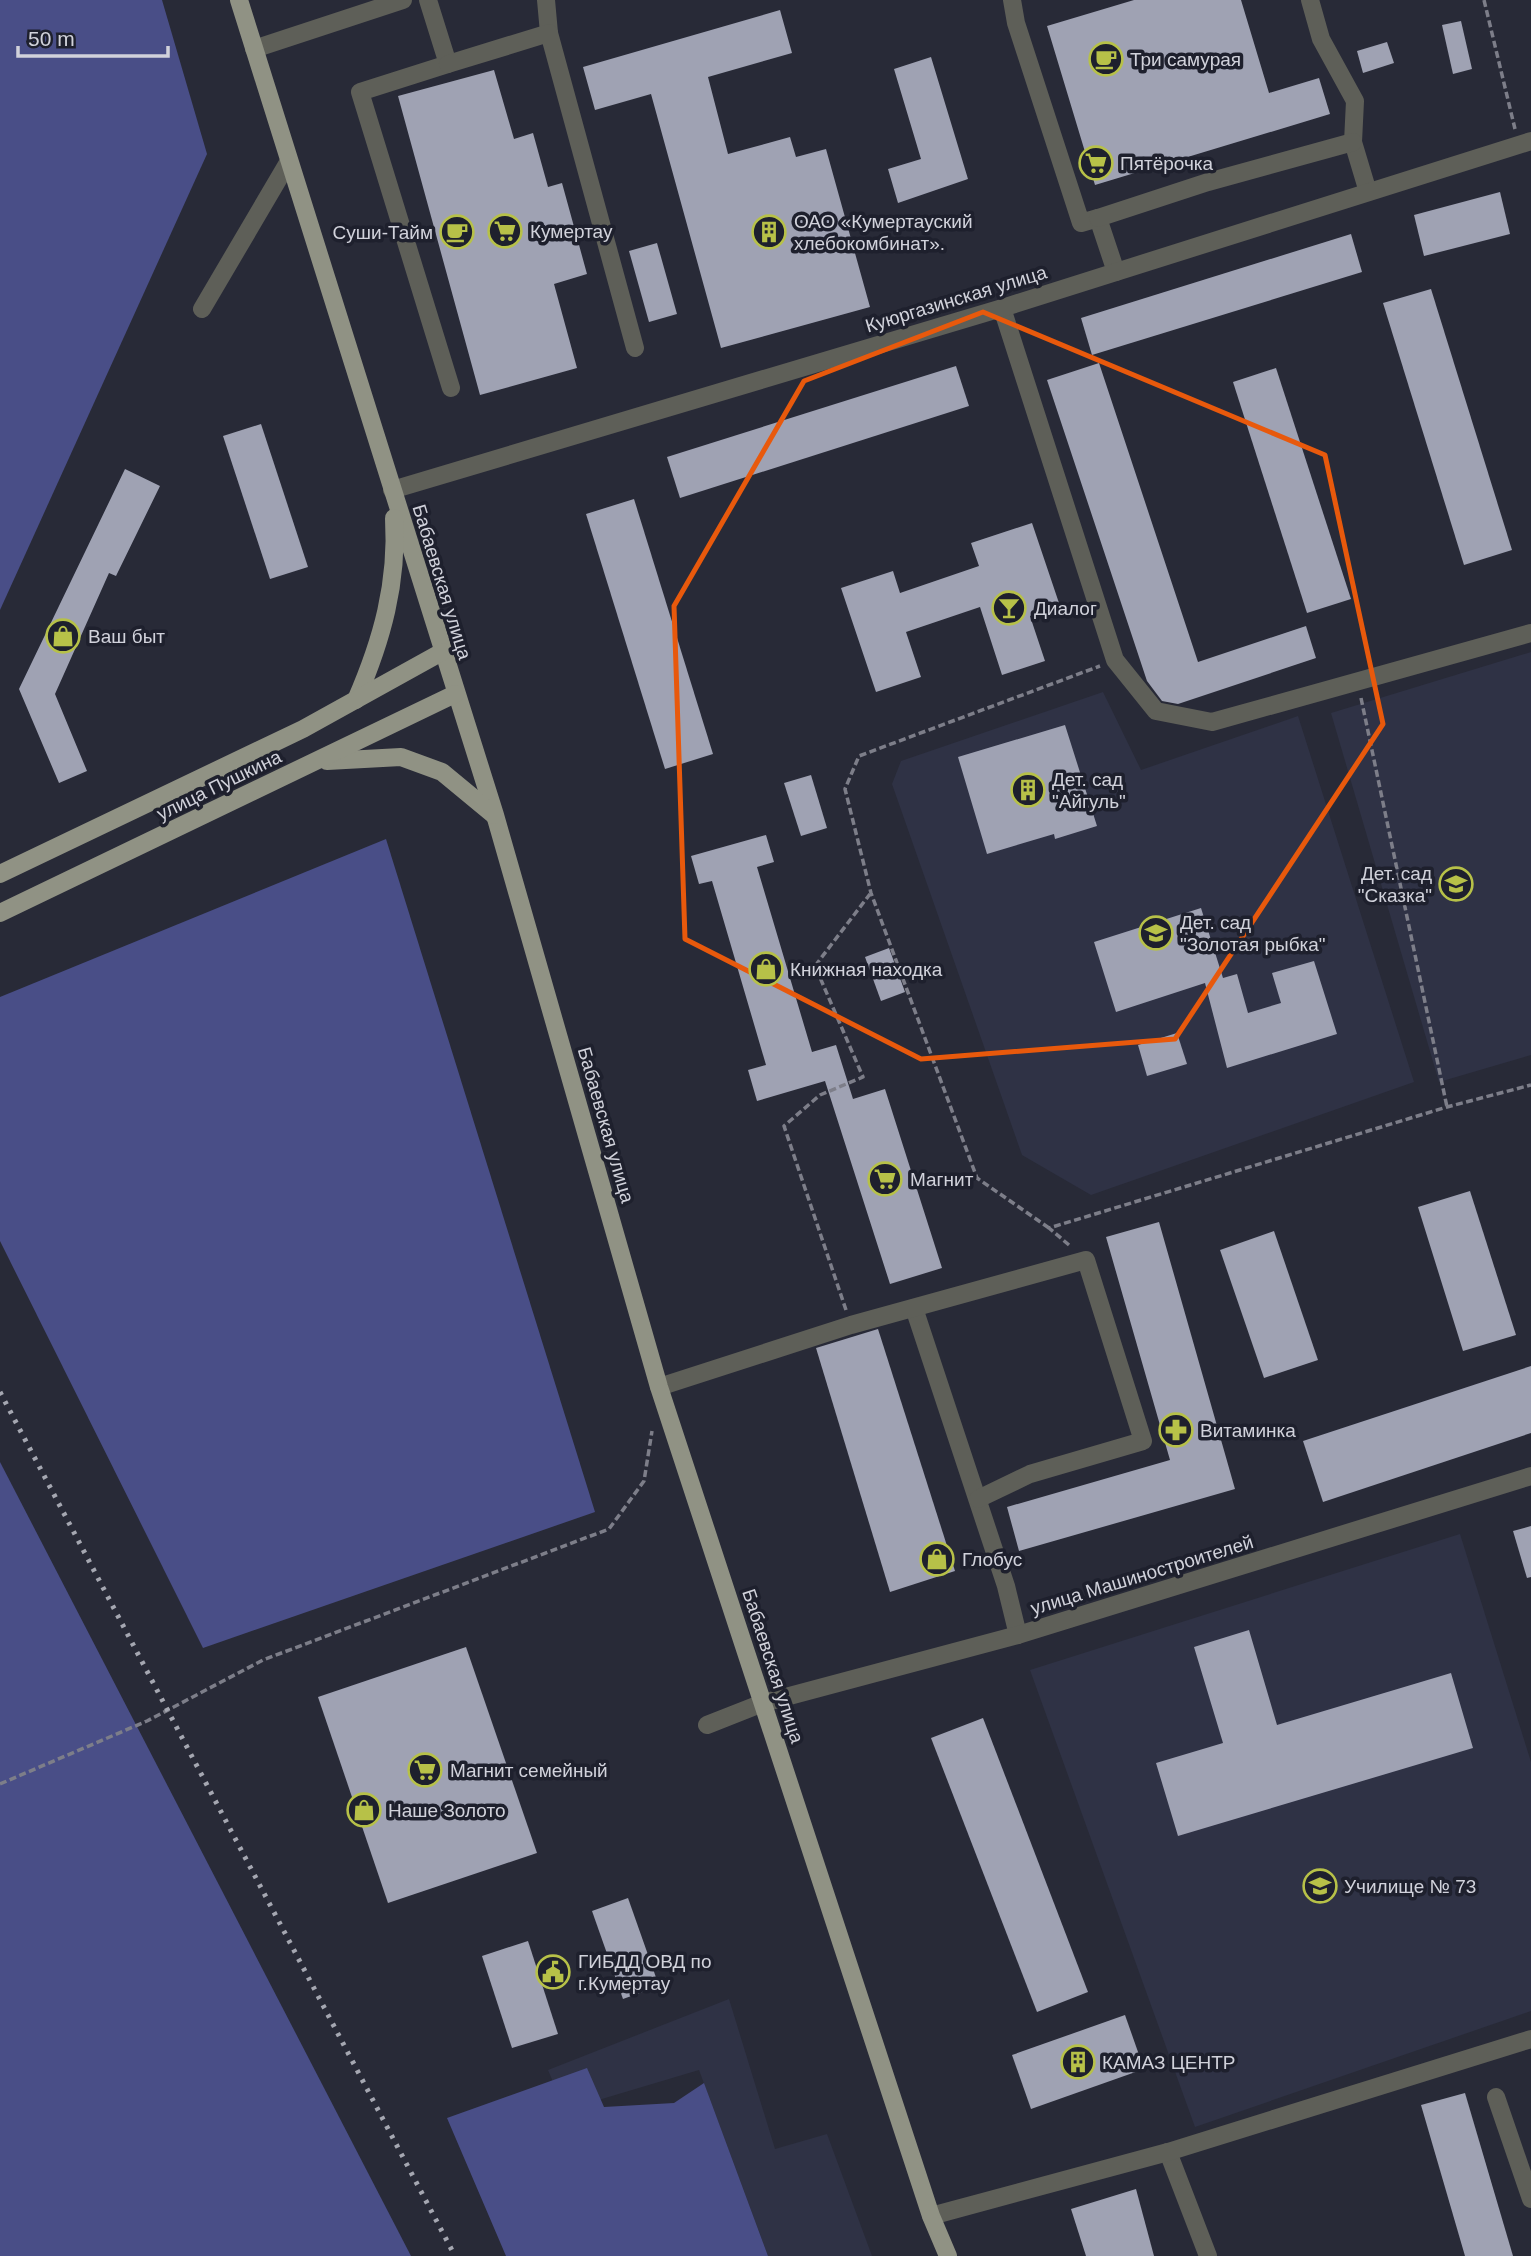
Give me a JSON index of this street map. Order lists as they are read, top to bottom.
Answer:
{
  "streets": {
    "main road": ["Бабаевская улица", "улица Пушкина"],
    "street": ["Куюргазинская улица", "улица Машиностроителей"]
  },
  "crossings": [
    ["Куюргазинская улица", "Бабаевская улица"],
    ["Бабаевская улица", "улица Пушкина"],
    ["Бабаевская улица", "улица Машиностроителей"]
  ],
  "places": {
    "cafe": ["Три самурая", "Суши-Тайм"],
    "supermarket": [
      "Пятёрочка",
      "Кумертау",
      "Магнит",
      "Магнит семейный"
    ],
    "building": ["ОАО «Кумертауский хлебокомбинат».", "Дет. сад \"Айгуль\"", "КАМАЗ ЦЕНТР"],
    "bar": ["Диалог"],
    "shop": [
      "Ваш быт",
      "Книжная находка",
      "Глобус",
      "Наше Золото"
    ],
    "school or university": ["Дет. сад \"Сказка\"", "Дет. сад \"Золотая рыбка\"", "Училище № 73"],
    "pharmacy": ["Витаминка"],
    "public building": ["ГИБДД ОВД по г.Кумертау"]
  },
  "scale_bar": "50 m"
}
